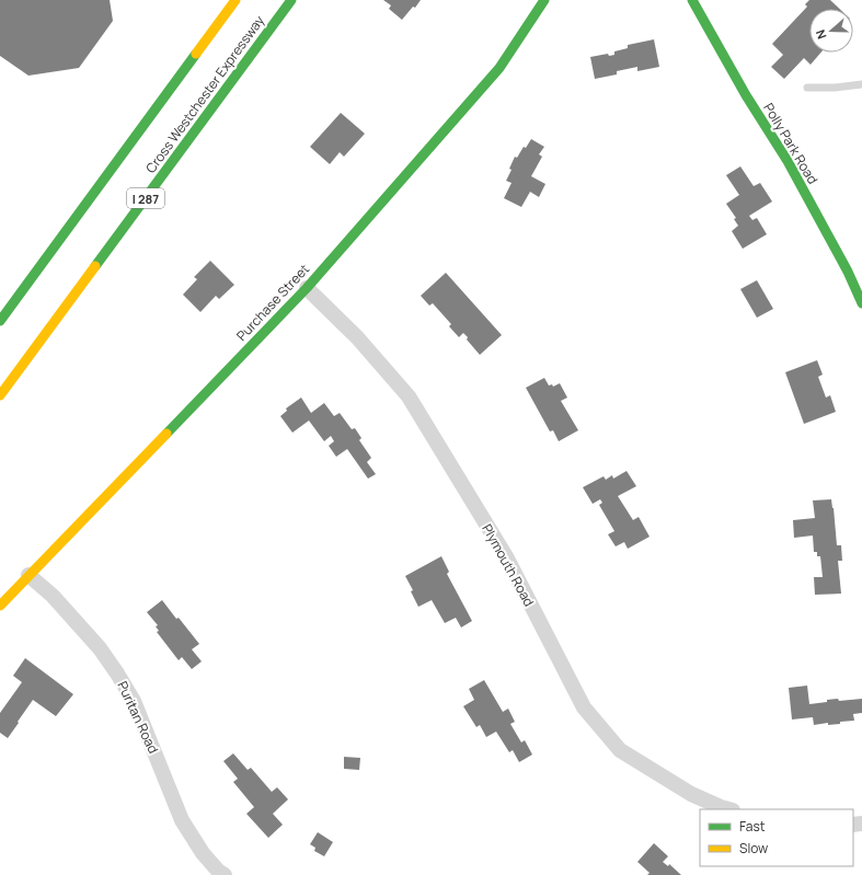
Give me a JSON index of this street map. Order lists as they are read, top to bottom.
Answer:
{
  "streets": {
    "main road": [
      "Cross Westchester Expressway",
      "Polly Park Road",
      "I 287",
      "Purchase Street"
    ],
    "street": ["Plymouth Road", "Puritan Road"]
  },
  "crossings": [
    ["Purchase Street", "Plymouth Road"],
    ["Purchase Street", "Puritan Road"]
  ],
  "legend": ["Fast", "Slow"],
  "north": "left"
}
